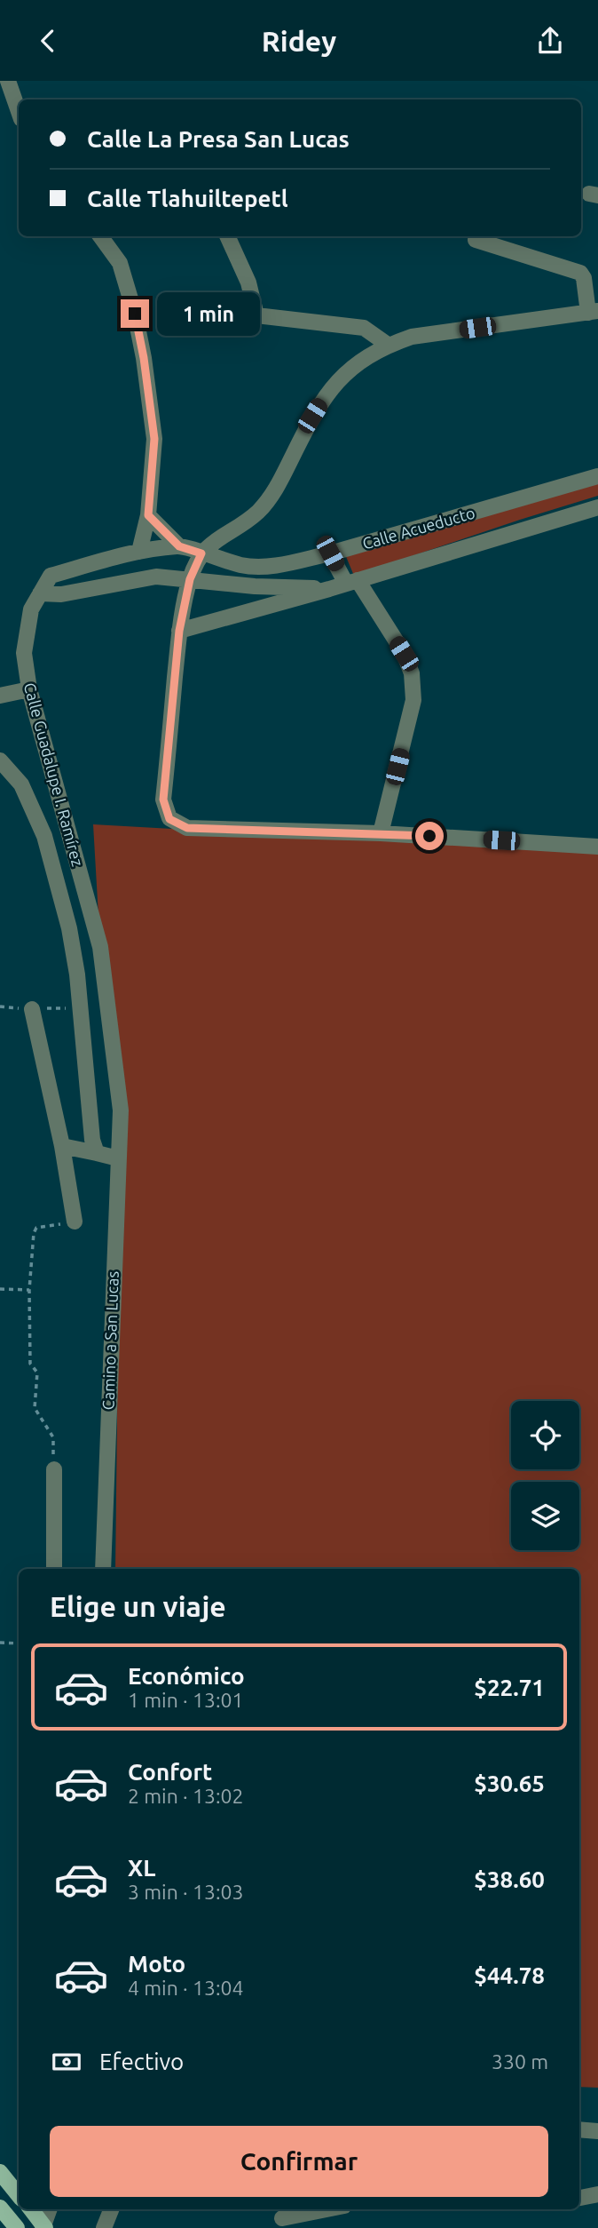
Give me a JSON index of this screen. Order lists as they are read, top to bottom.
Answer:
{
  "streets": {
    "street": ["Calle Acueducto", "Calle Guadalupe I. Ramírez", "Camino a San Lucas"]
  },
  "crossings": [
    ["Calle Acueducto", "Calle Guadalupe I. Ramírez"],
    ["Calle Guadalupe I. Ramírez", "Camino a San Lucas"]
  ],
  "page": {
    "header": "Ridey",
    "banner": ["Calle La Presa San Lucas", "Calle Tlahuiltepetl"],
    "bubble": "1 min",
    "heading": "Elige un viaje",
    "list": [
      {
        "name": "Económico",
        "note": "1 min · 13:01",
        "value": "$22.71"
      },
      {
        "name": "Confort",
        "note": "2 min · 13:02",
        "value": "$30.65"
      },
      {
        "name": "XL",
        "note": "3 min · 13:03",
        "value": "$38.60"
      },
      {
        "name": "Moto",
        "note": "4 min · 13:04",
        "value": "$44.78"
      }
    ],
    "pay": ["Efectivo", "330 m"],
    "buttons": "Confirmar"
  }
}
